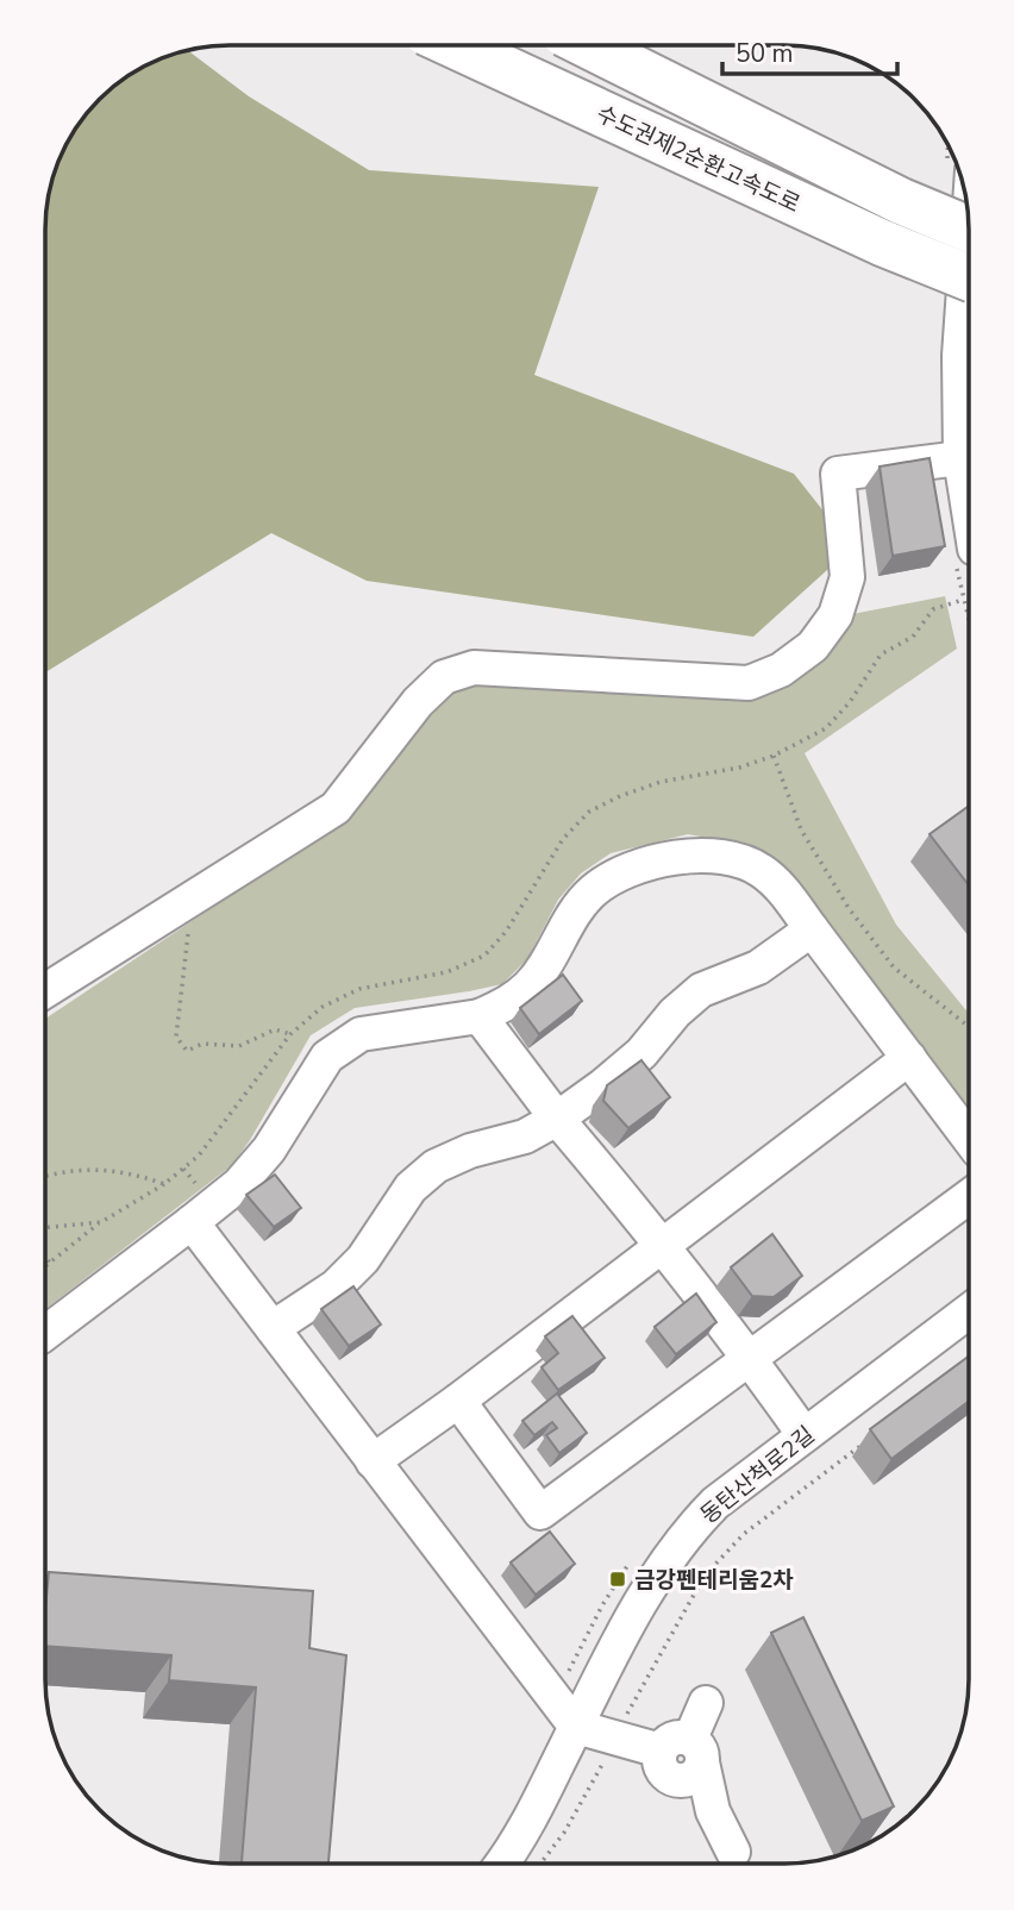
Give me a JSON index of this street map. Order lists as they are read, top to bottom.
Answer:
{
  "streets": {
    "highway": ["수도권제2순환고속도로"],
    "street": ["동탄산척로2길"]
  },
  "places": {
    "transit": ["금강펜테리움2차"]
  },
  "scale_bar": "50 m"
}
